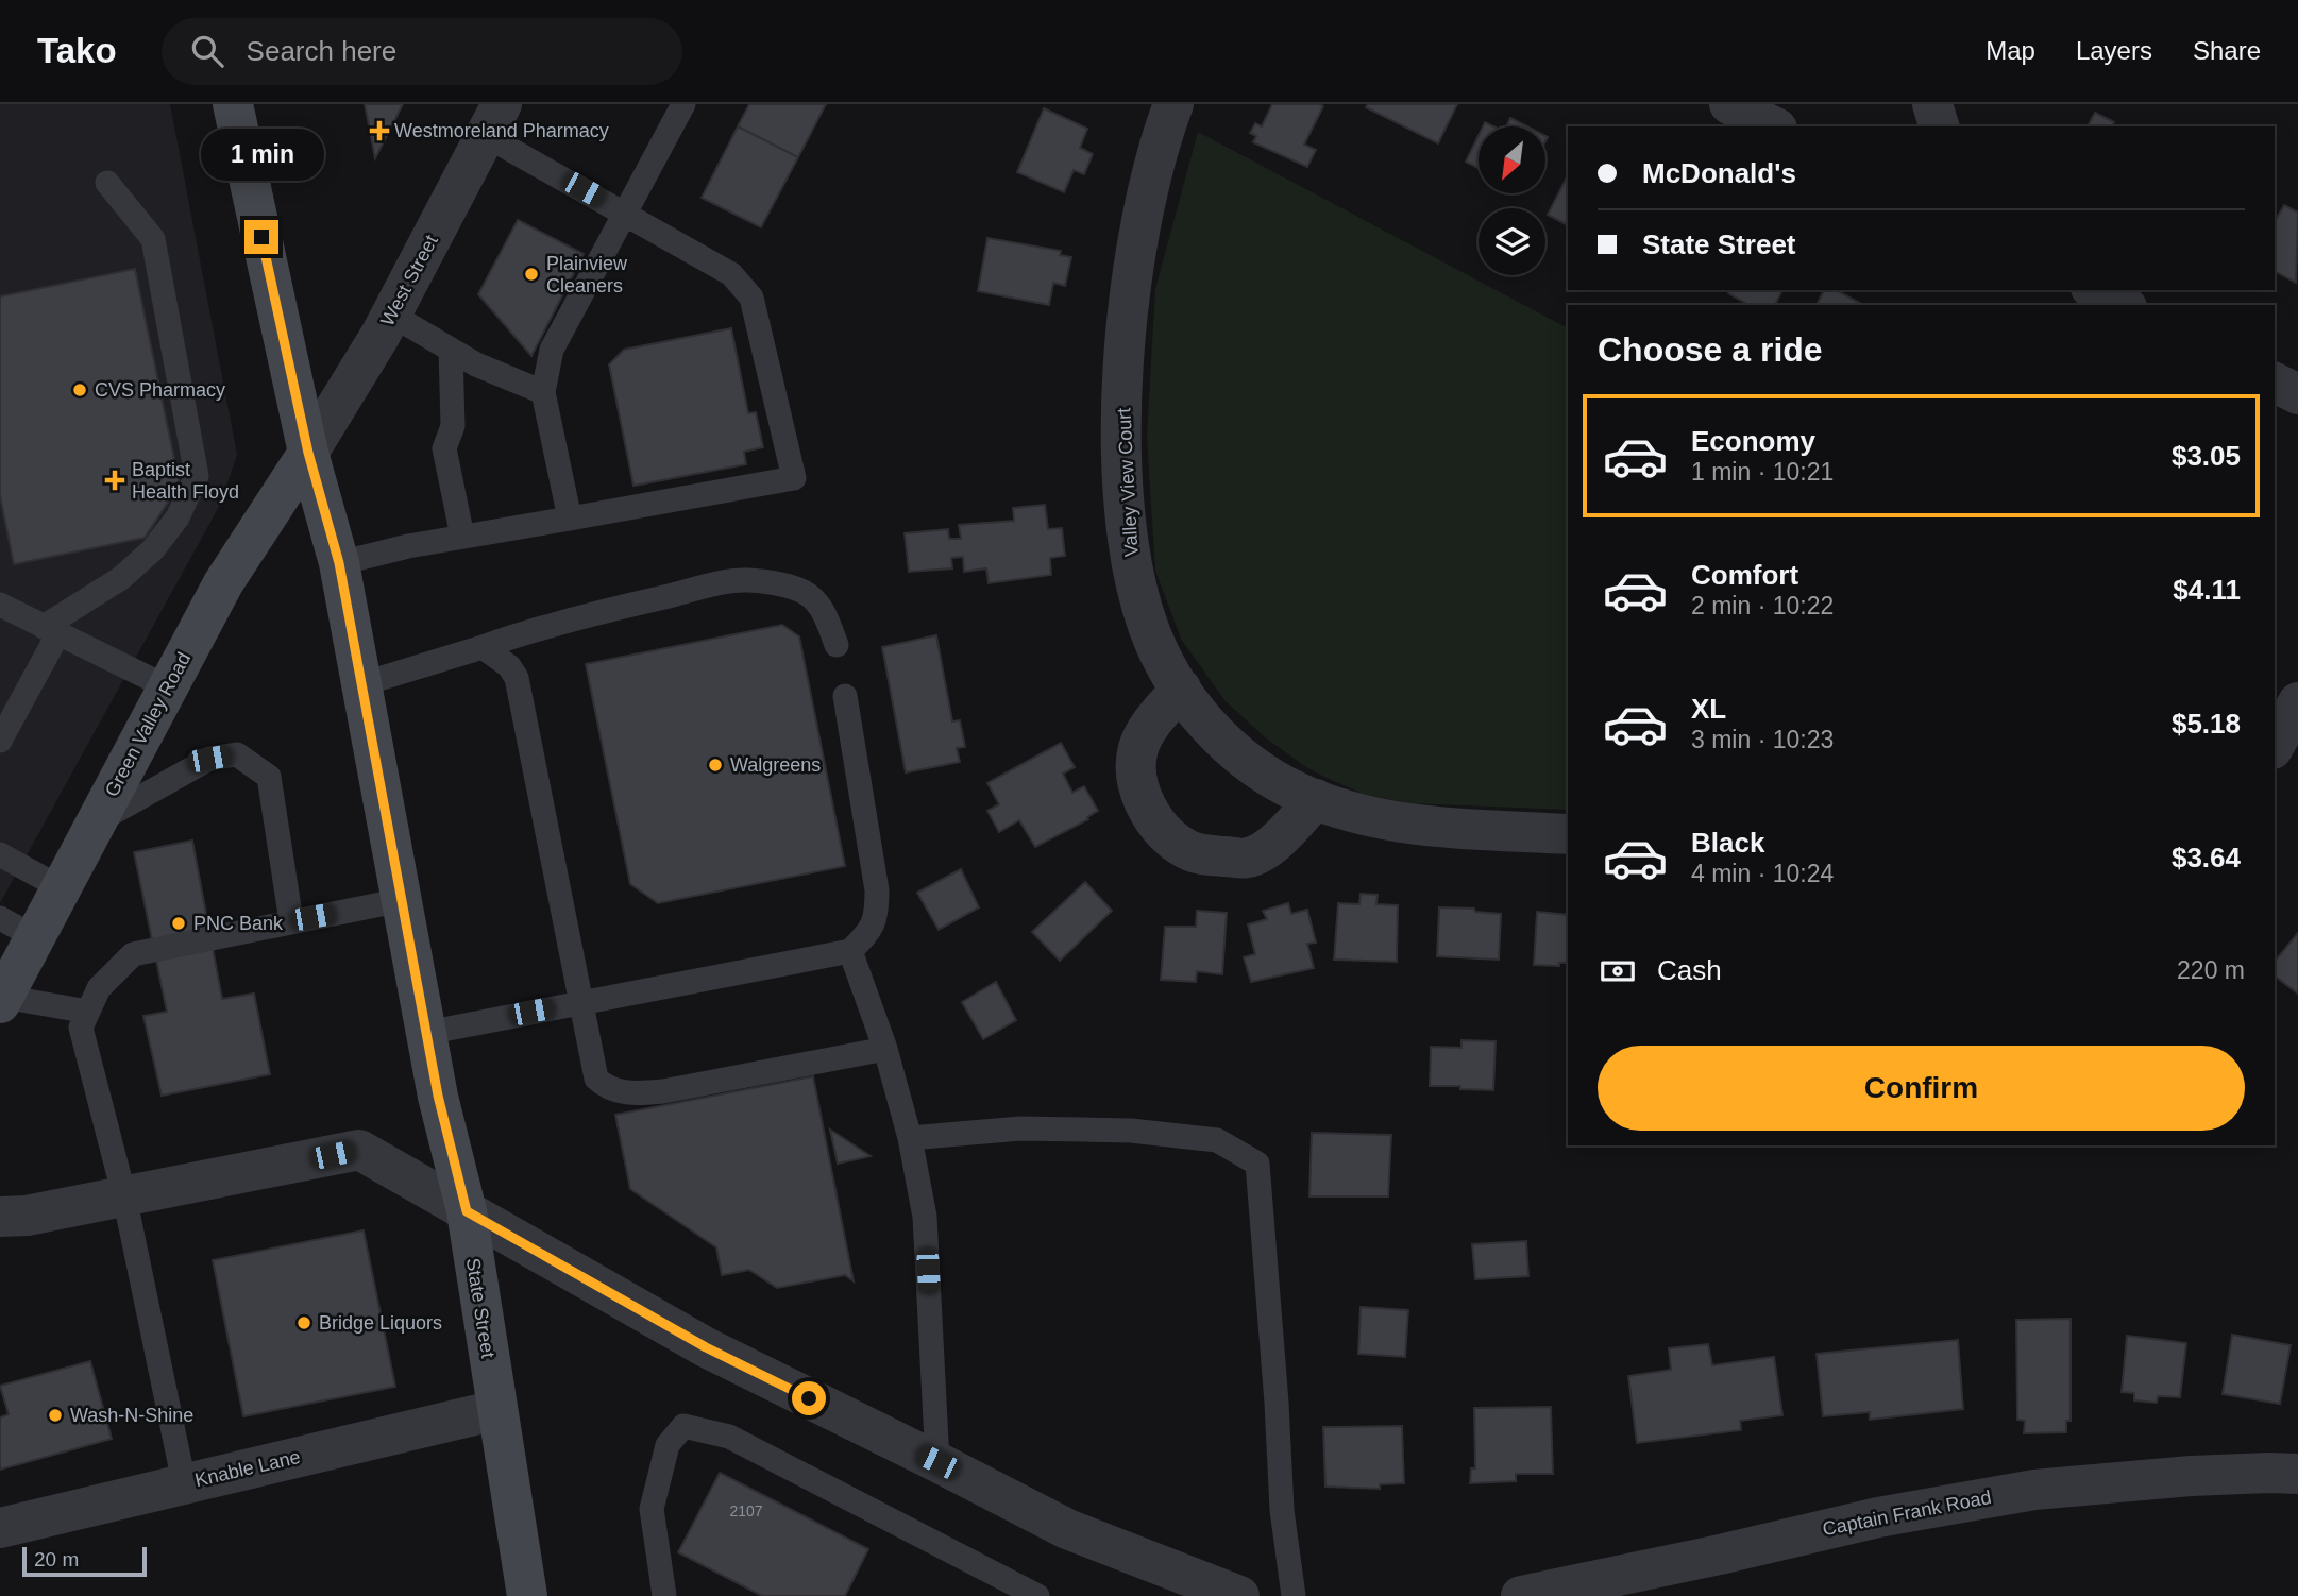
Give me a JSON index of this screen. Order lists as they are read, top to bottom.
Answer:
{
  "streets": {
    "main road": ["Green Valley Road", "State Street"],
    "street": [
      "West Street",
      "Valley View Court",
      "Knable Lane",
      "Captain Frank Road"
    ]
  },
  "crossings": [
    ["West Street", "Green Valley Road"],
    ["West Street", "State Street"],
    ["Green Valley Road", "State Street"],
    ["State Street", "Knable Lane"]
  ],
  "places": {
    "health": ["Westmoreland Pharmacy", "Baptist Health Floyd"],
    "other": [
      "Plainview Cleaners",
      "CVS Pharmacy",
      "Walgreens",
      "PNC Bank",
      "Bridge Liquors",
      "Wash-N-Shine"
    ]
  },
  "house_numbers": ["2107"],
  "scale_bar": "20 m",
  "north": "bottom left",
  "page": {
    "header": "Tako",
    "search": "Search here",
    "nav": ["Map", "Layers", "Share"],
    "banner": ["McDonald's", "State Street"],
    "bubble": "1 min",
    "heading": "Choose a ride",
    "list": [
      {
        "name": "Economy",
        "note": "1 min · 10:21",
        "value": "$3.05"
      },
      {
        "name": "Comfort",
        "note": "2 min · 10:22",
        "value": "$4.11"
      },
      {
        "name": "XL",
        "note": "3 min · 10:23",
        "value": "$5.18"
      },
      {
        "name": "Black",
        "note": "4 min · 10:24",
        "value": "$3.64"
      }
    ],
    "pay": ["Cash", "220 m"],
    "buttons": "Confirm",
    "scale": "20 m"
  }
}
